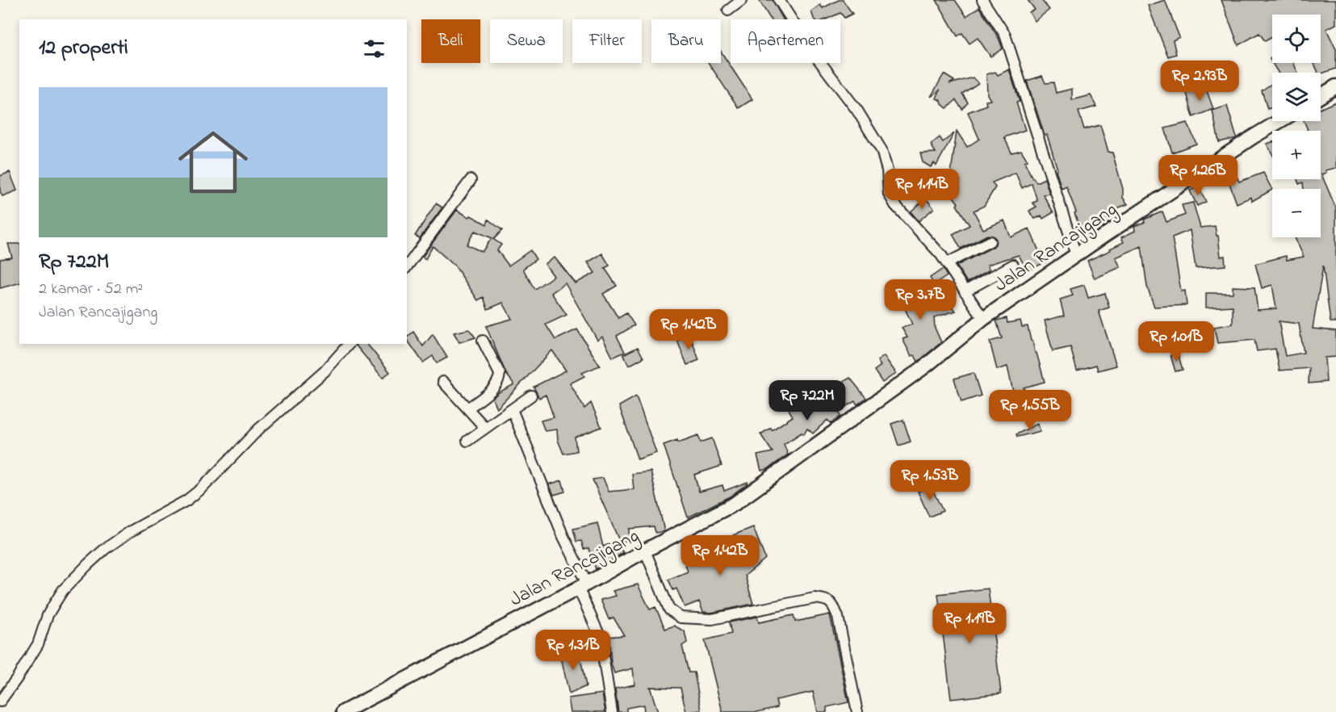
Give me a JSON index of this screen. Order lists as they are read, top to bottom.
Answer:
{
  "streets": {
    "main road": ["Jalan Rancajigang"]
  },
  "page": {
    "map_buttons": ["+", "−"],
    "chip": [
      "Beli",
      "Sewa",
      "Filter",
      "Baru",
      "Apartemen"
    ],
    "heading": "12 properti",
    "price": [
      "Rp 2.93B",
      "Rp 1.26B",
      "Rp 1.14B",
      "Rp 3.7B",
      "Rp 1.42B",
      "Rp 1.01B",
      "Rp 722M",
      "Rp 1.55B",
      "Rp 1.53B",
      "Rp 1.42B",
      "Rp 1.19B",
      "Rp 1.31B"
    ],
    "list": [
      {
        "name": "Rp 722M",
        "note": "2 kamar · 52 m² · Jalan Rancajigang"
      }
    ]
  }
}
